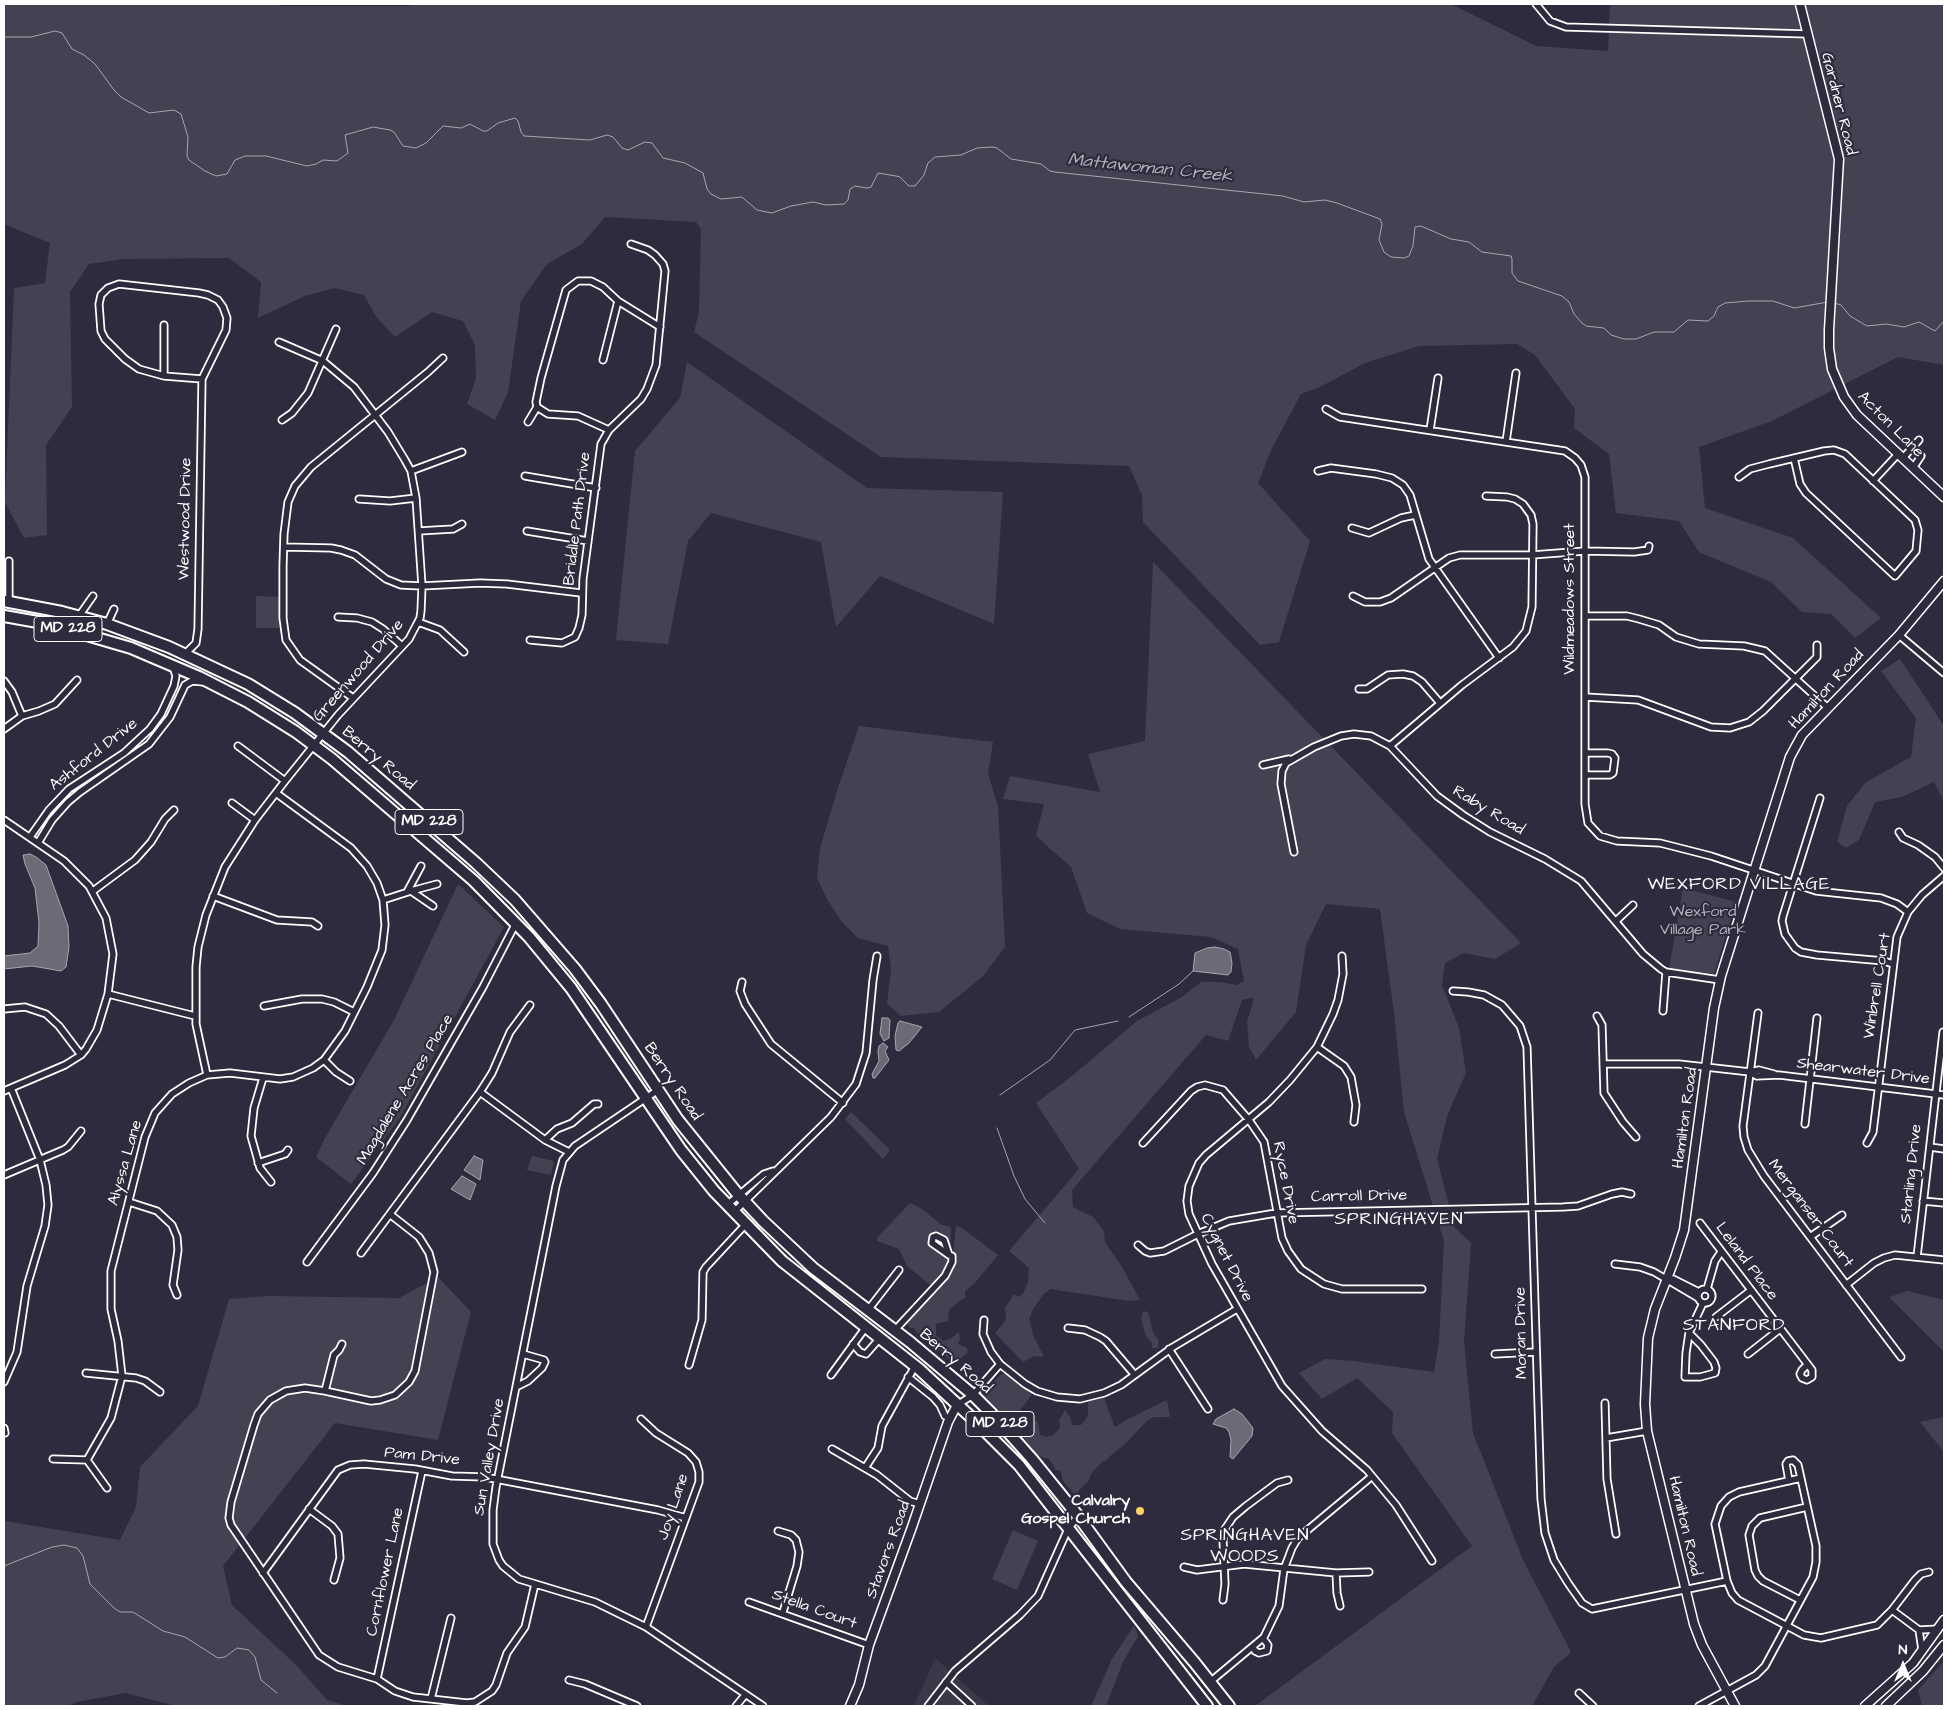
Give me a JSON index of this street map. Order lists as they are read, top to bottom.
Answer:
{
  "streets": {
    "highway": ["MD 228", "Berry Road"],
    "street": [
      "Gardner Road",
      "Acton Lane",
      "Westwood Drive",
      "Briddle Path Drive",
      "Wildmeadows Street",
      "Greenwood Drive",
      "Hamilton Road",
      "Ashford Drive",
      "Raby Road",
      "Winbrell Court",
      "Shearwater Drive",
      "Magdalene Acres Place",
      "Alyssa Lane",
      "Starling Drive",
      "Ryce Drive",
      "Carroll Drive",
      "Merganser Court",
      "Cygnet Drive",
      "Leland Place",
      "Moran Drive",
      "Pam Drive",
      "Sun Valley Drive",
      "Joy Lane",
      "Stavors Road",
      "Cornflower Lane",
      "Stella Court"
    ]
  },
  "crossings": [
    ["Gardner Road", "Acton Lane"],
    ["Westwood Drive", "Berry Road"],
    ["Wildmeadows Street", "Hamilton Road"],
    ["Wildmeadows Street", "Winbrell Court"],
    ["Greenwood Drive", "Berry Road"],
    ["Greenwood Drive", "Alyssa Lane"],
    ["Hamilton Road", "Raby Road"],
    ["Hamilton Road", "Shearwater Drive"],
    ["Hamilton Road", "Moran Drive"],
    ["Ashford Drive", "Berry Road"],
    ["Berry Road", "Magdalene Acres Place"],
    ["Berry Road", "Sun Valley Drive"],
    ["Berry Road", "Stavors Road"],
    ["Winbrell Court", "Shearwater Drive"],
    ["Shearwater Drive", "Starling Drive"],
    ["Shearwater Drive", "Merganser Court"],
    ["Ryce Drive", "Carroll Drive"],
    ["Ryce Drive", "Cygnet Drive"],
    ["Carroll Drive", "Cygnet Drive"],
    ["Carroll Drive", "Moran Drive"],
    ["Pam Drive", "Sun Valley Drive"],
    ["Pam Drive", "Joy Lane"],
    ["Pam Drive", "Cornflower Lane"],
    ["Sun Valley Drive", "Joy Lane"],
    ["Stavors Road", "Stella Court"]
  ],
  "districts": [
    "WEXFORD VILLAGE",
    "SPRINGHAVEN",
    "STANFORD",
    "SPRINGHAVEN WOODS"
  ],
  "water": ["Mattawoman Creek"],
  "parks": ["Wexford Village Park"],
  "places": ["Calvalry Gospel Church"],
  "north": "top"
}
